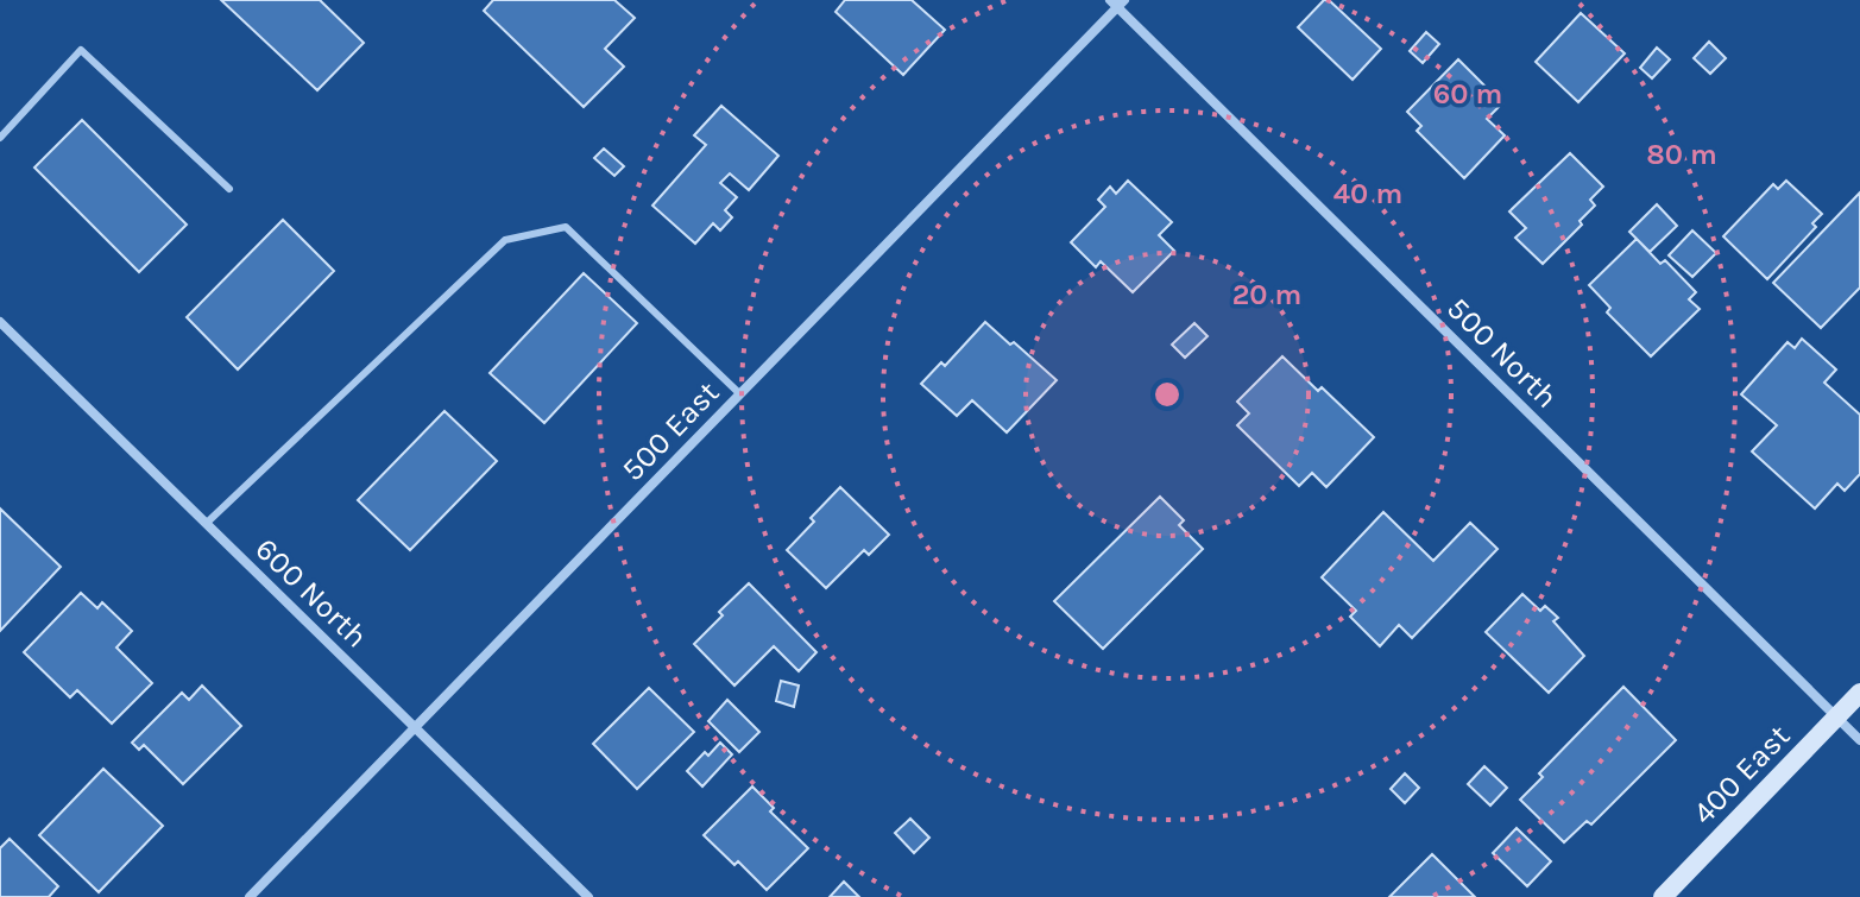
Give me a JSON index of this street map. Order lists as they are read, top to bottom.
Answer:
{
  "streets": {
    "street": [
      "500 North",
      "500 East",
      "600 North",
      "400 East"
    ]
  },
  "crossings": [
    ["500 North", "500 East"],
    ["500 North", "400 East"],
    ["500 East", "600 North"]
  ],
  "rings": [
    "60 m",
    "80 m",
    "40 m",
    "20 m"
  ]
}
